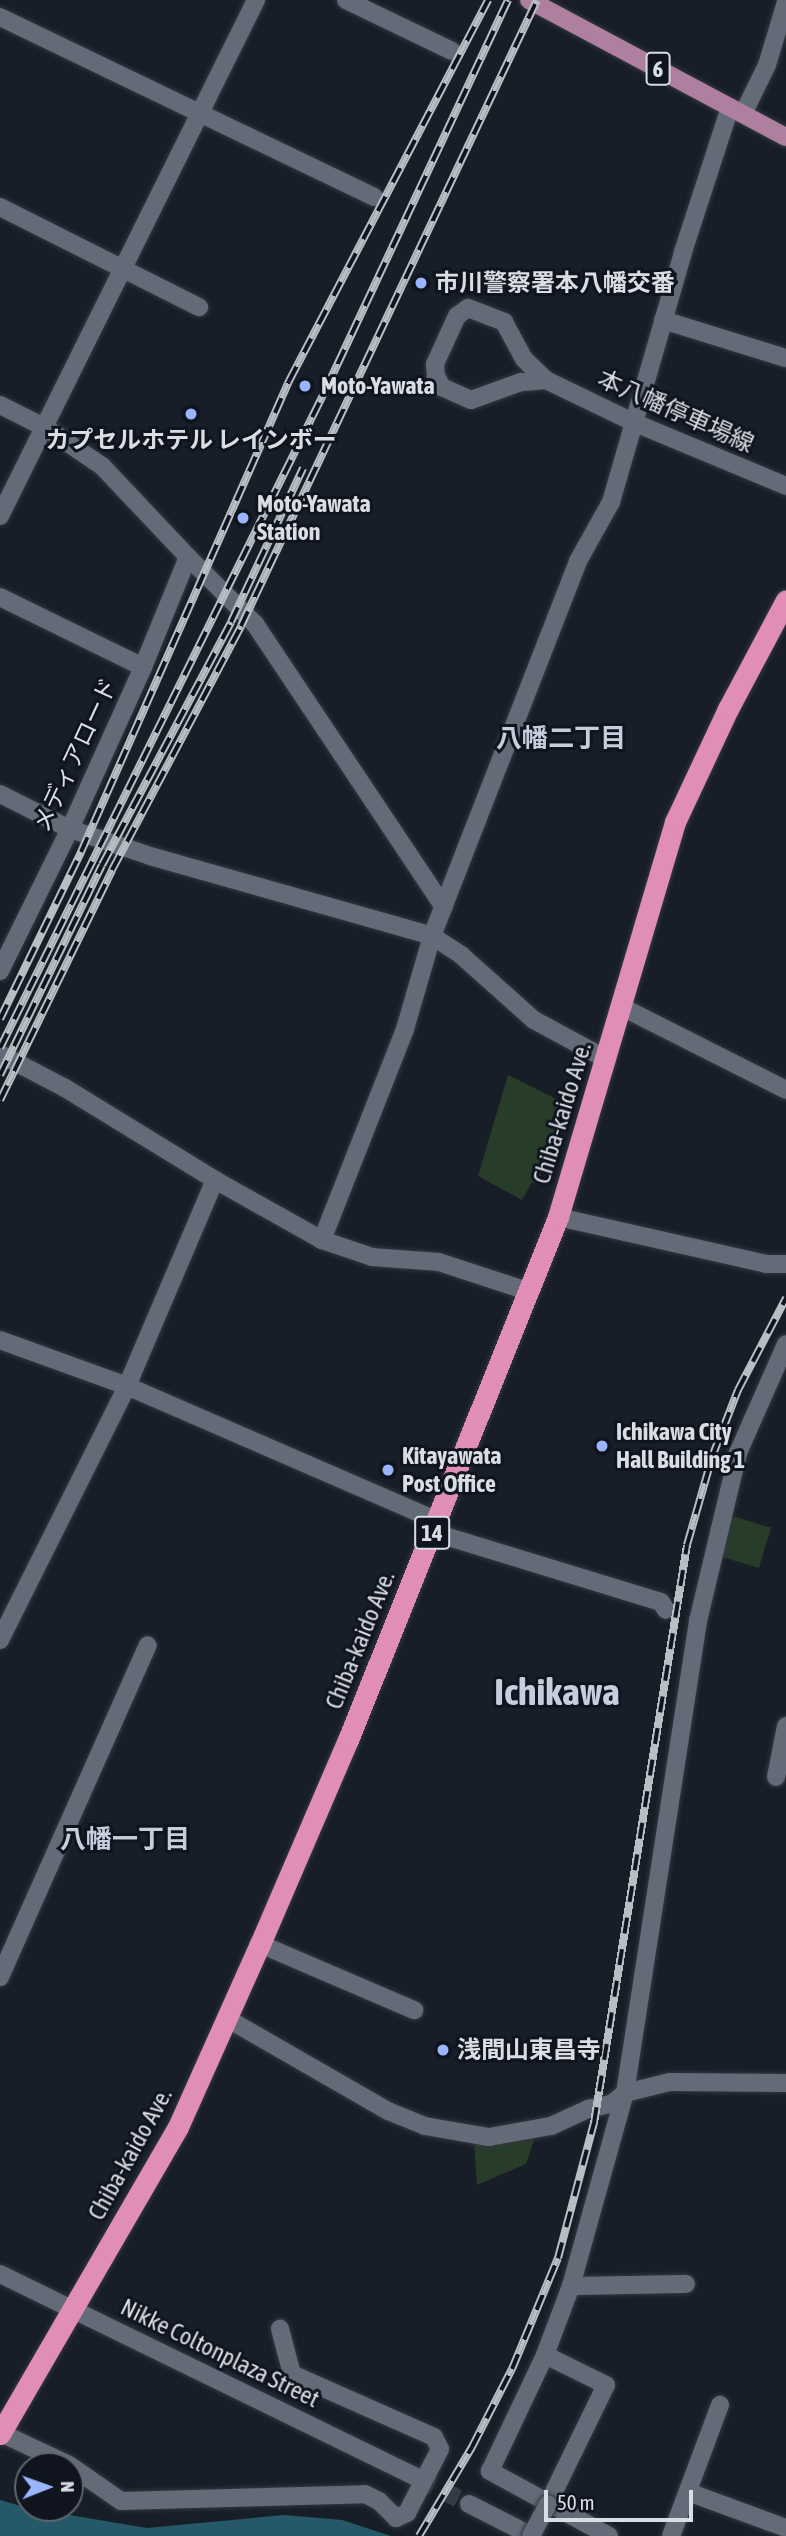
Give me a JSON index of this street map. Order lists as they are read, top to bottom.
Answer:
{
  "streets": {
    "highway": ["Chiba-kaido Ave.", "14"],
    "main road": ["6"],
    "street": ["本八幡停車場線", "メディアロード", "Nikke Coltonplaza Street"]
  },
  "crossings": [
    ["Chiba-kaido Ave.", "Nikke Coltonplaza Street"]
  ],
  "districts": ["八幡二丁目", "Ichikawa", "八幡一丁目"],
  "places": [
    "市川警察署本八幡交番",
    "Moto-Yawata",
    "カプセルホテル レインボー",
    "Moto-Yawata Station",
    "Ichikawa City Hall Building 1",
    "Kitayawata Post Office",
    "浅間山東昌寺"
  ],
  "scale_bar": "50 m",
  "north": "right"
}
